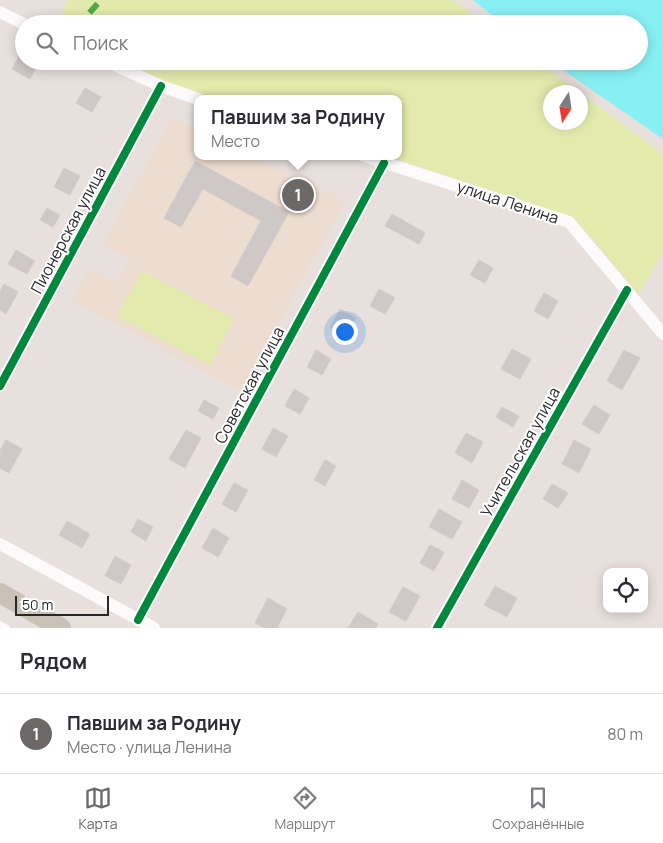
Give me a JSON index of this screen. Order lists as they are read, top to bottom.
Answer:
{
  "streets": {
    "street": [
      "улица Ленина",
      "Пионерская улица",
      "Советская улица",
      "Учительская улица"
    ]
  },
  "crossings": [
    ["улица Ленина", "Советская улица"],
    ["улица Ленина", "Учительская улица"]
  ],
  "scale_bar": "50 m",
  "north": "bottom",
  "page": {
    "search": "Поиск",
    "popup": ["Павшим за Родину", "Место"],
    "pins": "1",
    "scale": "50 m",
    "heading": "Рядом",
    "list": [
      {
        "mark": "1",
        "name": "Павшим за Родину",
        "note": "Место · улица Ленина",
        "value": "80 m"
      }
    ],
    "nav": ["Карта", "Маршрут", "Сохранённые"]
  }
}
